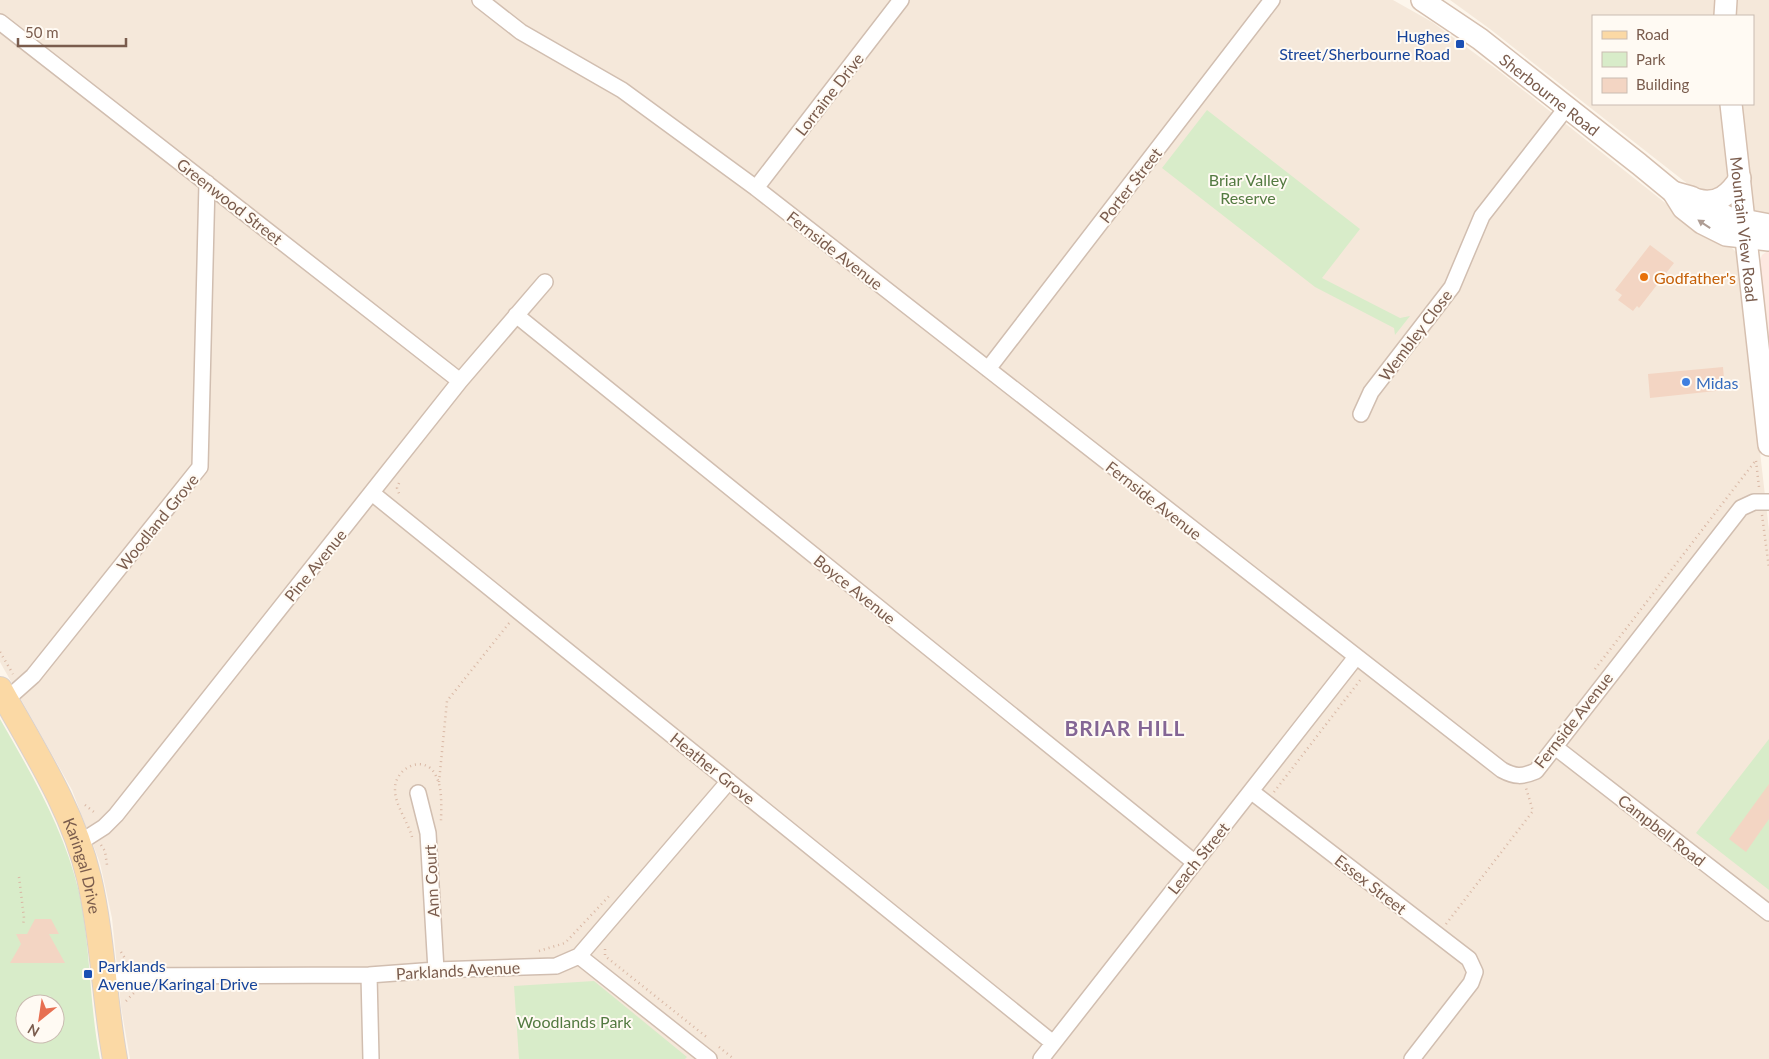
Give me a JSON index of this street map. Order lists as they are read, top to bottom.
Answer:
{
  "streets": {
    "main road": ["Sherbourne Road", "Mountain View Road", "Karingal Drive"],
    "street": [
      "Lorraine Drive",
      "Porter Street",
      "Greenwood Street",
      "Fernside Avenue",
      "Wembley Close",
      "Woodland Grove",
      "Pine Avenue",
      "Boyce Avenue",
      "Heather Grove",
      "Campbell Road",
      "Leach Street",
      "Ann Court",
      "Essex Street",
      "Parklands Avenue"
    ]
  },
  "crossings": [
    ["Lorraine Drive", "Fernside Avenue"],
    ["Sherbourne Road", "Mountain View Road"],
    ["Sherbourne Road", "Wembley Close"],
    ["Porter Street", "Fernside Avenue"],
    ["Greenwood Street", "Woodland Grove"],
    ["Greenwood Street", "Pine Avenue"],
    ["Fernside Avenue", "Campbell Road"],
    ["Fernside Avenue", "Leach Street"],
    ["Woodland Grove", "Karingal Drive"],
    ["Pine Avenue", "Boyce Avenue"],
    ["Pine Avenue", "Heather Grove"],
    ["Pine Avenue", "Karingal Drive"],
    ["Boyce Avenue", "Leach Street"],
    ["Heather Grove", "Leach Street"],
    ["Heather Grove", "Parklands Avenue"],
    ["Leach Street", "Essex Street"],
    ["Karingal Drive", "Parklands Avenue"],
    ["Ann Court", "Parklands Avenue"]
  ],
  "districts": ["BRIAR HILL"],
  "parks": ["Briar Valley Reserve", "Woodlands Park"],
  "places": {
    "transit": ["Hughes Street/Sherbourne Road", "Parklands Avenue/Karingal Drive"],
    "other": ["Godfather's", "Midas"]
  },
  "legend": ["Road", "Park", "Building"],
  "scale_bar": "50 m",
  "north": "bottom left"
}
